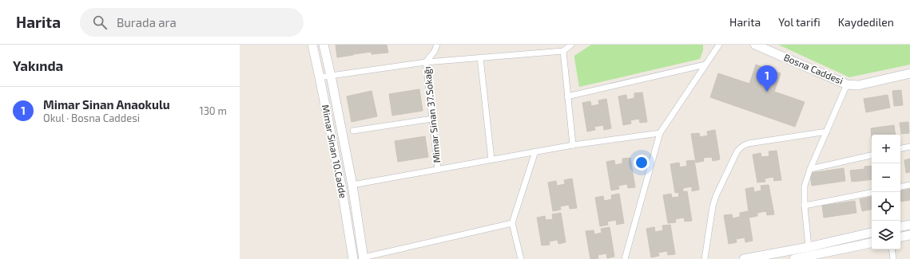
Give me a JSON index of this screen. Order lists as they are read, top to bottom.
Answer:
{
  "streets": {
    "street": ["Bosna Caddesi", "Mimar Sinan 37.Sokağı", "Mimar Sinan 10.Cadde"]
  },
  "page": {
    "header": "Harita",
    "search": "Burada ara",
    "nav": ["Harita", "Yol tarifi", "Kaydedilen"],
    "heading": "Yakında",
    "pins": "1",
    "list": [
      {
        "mark": "1",
        "name": "Mimar Sinan Anaokulu",
        "note": "Okul · Bosna Caddesi",
        "value": "130 m"
      }
    ],
    "map_buttons": ["+", "−"]
  }
}
